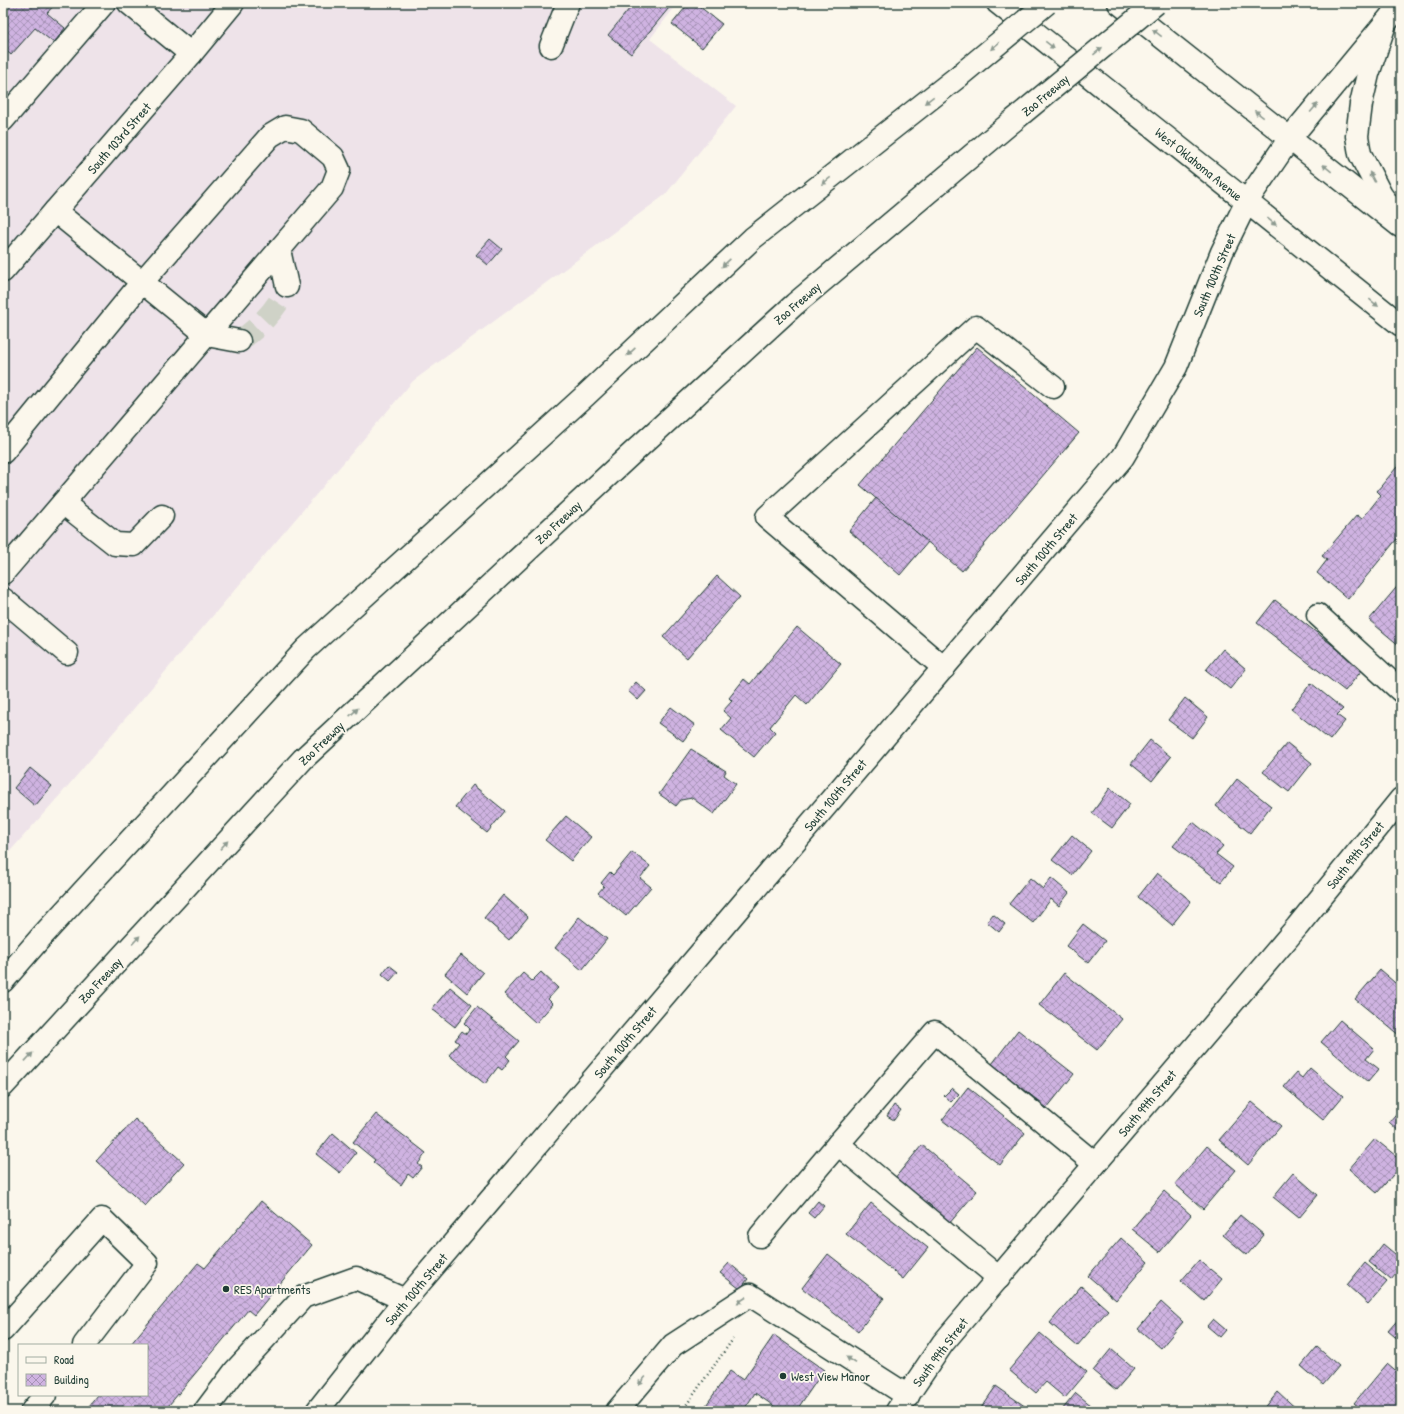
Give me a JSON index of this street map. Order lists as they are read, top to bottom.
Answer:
{
  "streets": {
    "main road": [
      "Zoo Freeway",
      "South 103rd Street",
      "West Oklahoma Avenue",
      "South 100th Street",
      "South 99th Street"
    ]
  },
  "crossings": [
    ["West Oklahoma Avenue", "South 100th Street"]
  ],
  "places": ["RES Apartments", "West View Manor"],
  "legend": ["Road", "Building"]
}
